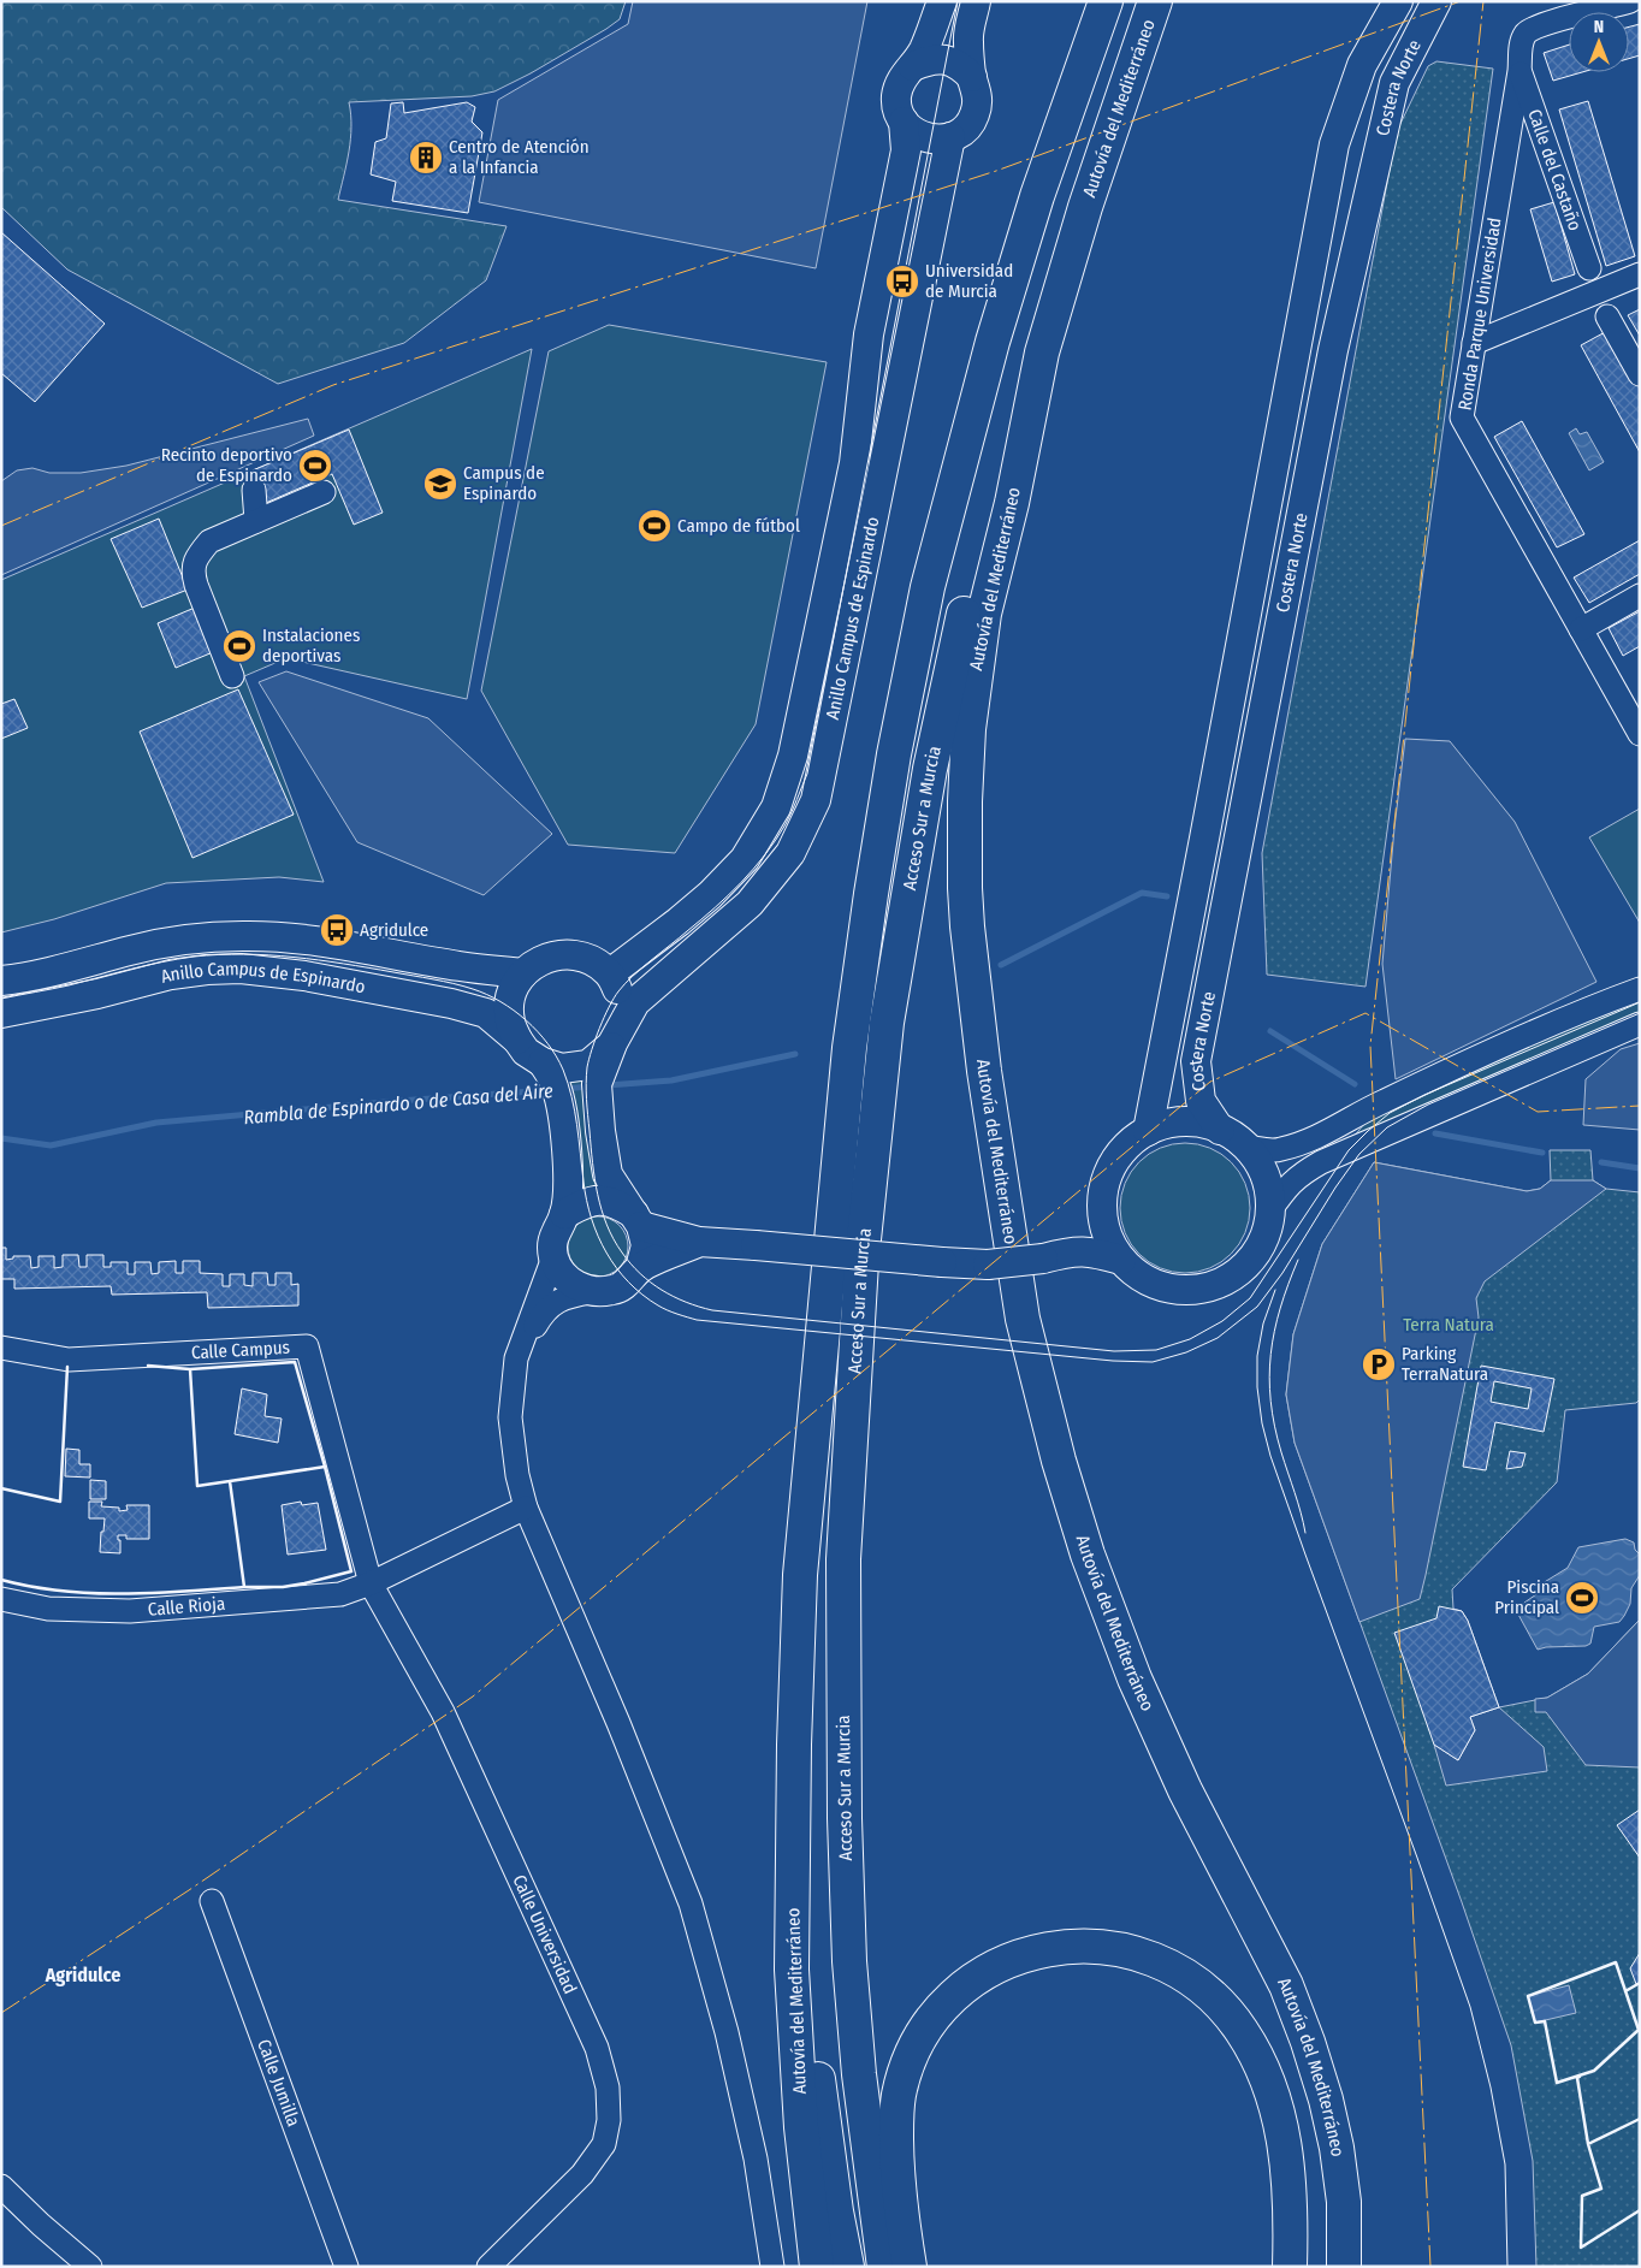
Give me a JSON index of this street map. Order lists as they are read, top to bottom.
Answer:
{
  "streets": {
    "highway": ["Autovía del Mediterráneo", "Acceso Sur a Murcia"],
    "main road": ["Costera Norte", "Anillo Campus de Espinardo"],
    "street": [
      "Calle del Castaño",
      "Ronda Parque Universidad",
      "Calle Campus",
      "Calle Rioja",
      "Calle Universidad",
      "Calle Jumilla"
    ]
  },
  "crossings": [
    ["Autovía del Mediterráneo", "Acceso Sur a Murcia"],
    ["Calle del Castaño", "Ronda Parque Universidad"],
    ["Calle Campus", "Calle Rioja"],
    ["Calle Campus", "Calle Universidad"],
    ["Calle Rioja", "Calle Universidad"]
  ],
  "districts": ["Agridulce"],
  "water": ["Rambla de Espinardo o de Casa del Aire"],
  "parks": ["Terra Natura"],
  "places": {
    "building": ["Centro de Atención a la Infancia"],
    "bus stop": ["Universidad de Murcia", "Agridulce"],
    "sports": [
      "Recinto deportivo de Espinardo",
      "Campo de fútbol",
      "Instalaciones deportivas",
      "Piscina Principal"
    ],
    "school or university": ["Campus de Espinardo"],
    "parking": ["Parking TerraNatura"]
  },
  "north": "top"
}
